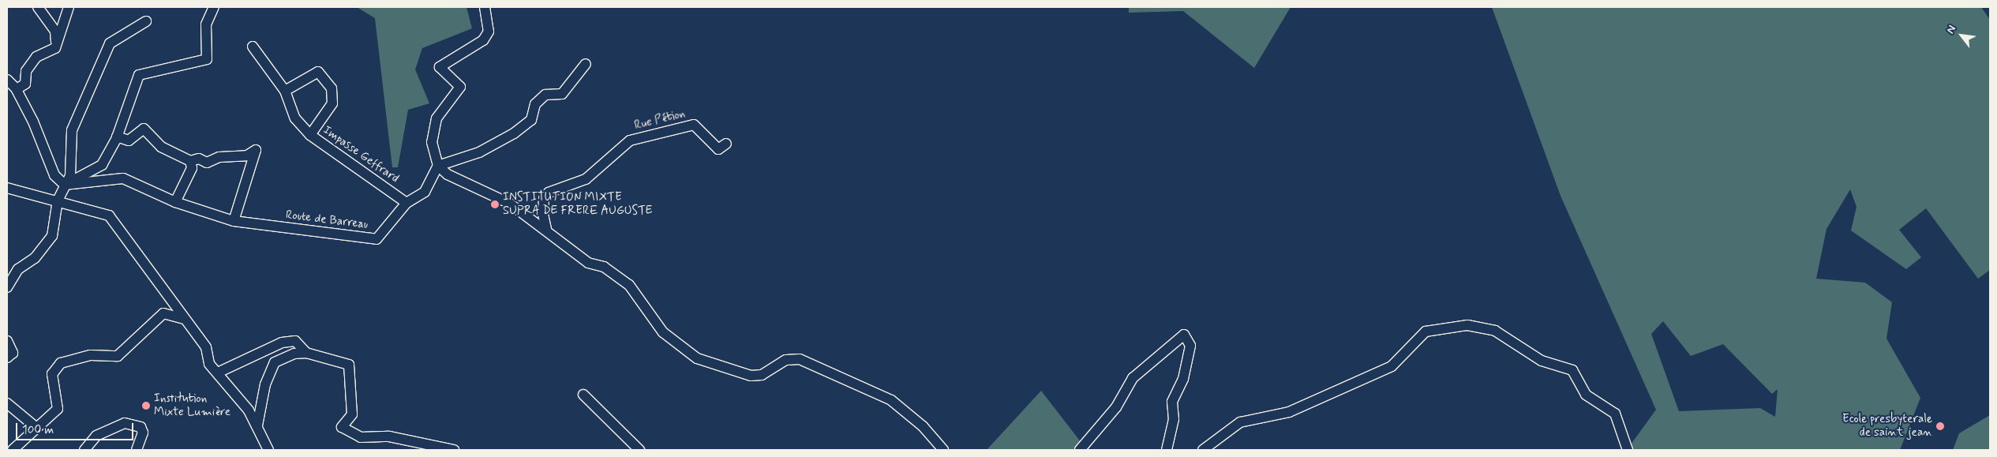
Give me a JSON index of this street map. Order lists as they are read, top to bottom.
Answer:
{
  "streets": {
    "street": ["Rue Pétion", "Impasse Geffrard", "Route de Barreau"]
  },
  "crossings": [
    ["Impasse Geffrard", "Route de Barreau"]
  ],
  "places": ["INSTITUTION MIXTE SUPRA DE FRERE AUGUSTE", "Institution Mixte Lumière", "Ecole presbyterale de saint jean"],
  "scale_bar": "100 m",
  "north": "top left"
}
